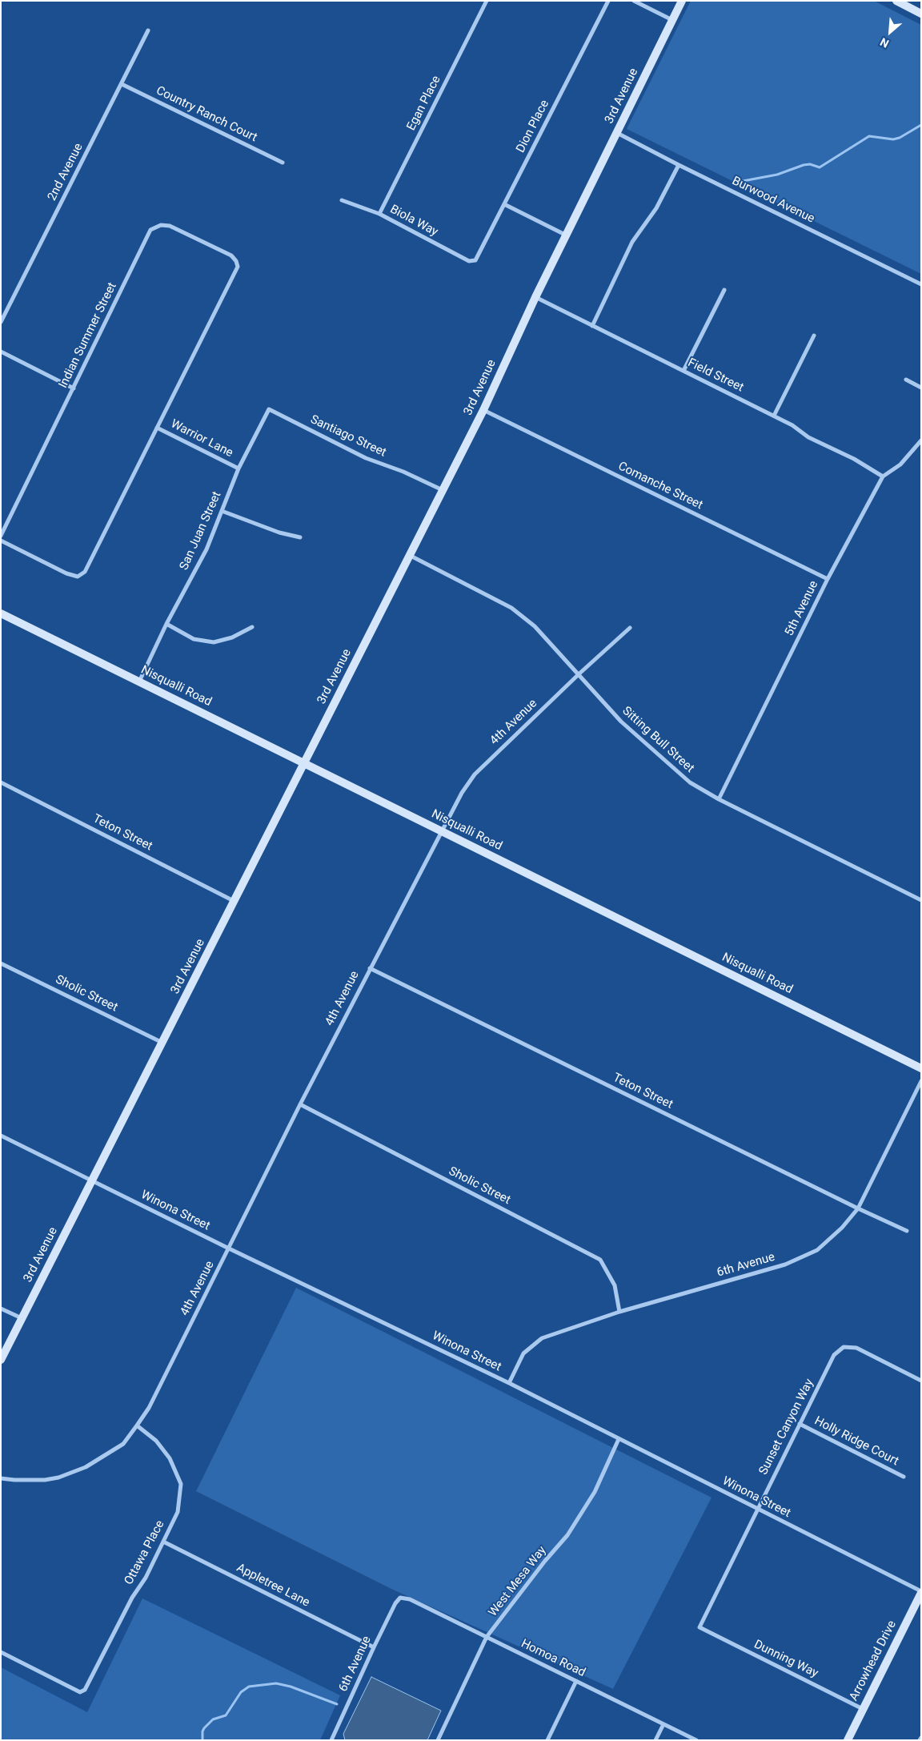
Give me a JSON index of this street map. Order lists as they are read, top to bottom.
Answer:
{
  "streets": {
    "street": [
      "3rd Avenue",
      "Egan Place",
      "Country Ranch Court",
      "Dion Place",
      "2nd Avenue",
      "Burwood Avenue",
      "Biola Way",
      "Indian Summer Street",
      "Field Street",
      "Santiago Street",
      "Warrior Lane",
      "Comanche Street",
      "San Juan Street",
      "5th Avenue",
      "Nisqualli Road",
      "4th Avenue",
      "Sitting Bull Street",
      "Teton Street",
      "Sholic Street",
      "Winona Street",
      "6th Avenue",
      "Sunset Canyon Way",
      "Holly Ridge Court",
      "Ottawa Place",
      "West Mesa Way",
      "Appletree Lane",
      "Homoa Road",
      "Dunning Way",
      "Arrowhead Drive"
    ]
  },
  "crossings": [
    ["3rd Avenue", "Burwood Avenue"],
    ["3rd Avenue", "Field Street"],
    ["3rd Avenue", "Santiago Street"],
    ["3rd Avenue", "Comanche Street"],
    ["3rd Avenue", "Nisqualli Road"],
    ["3rd Avenue", "Sitting Bull Street"],
    ["3rd Avenue", "Teton Street"],
    ["3rd Avenue", "Sholic Street"],
    ["3rd Avenue", "Winona Street"],
    ["Egan Place", "Biola Way"],
    ["Country Ranch Court", "2nd Avenue"],
    ["Dion Place", "Biola Way"],
    ["Indian Summer Street", "Warrior Lane"],
    ["Field Street", "5th Avenue"],
    ["Santiago Street", "San Juan Street"],
    ["Warrior Lane", "San Juan Street"],
    ["Comanche Street", "5th Avenue"],
    ["San Juan Street", "Nisqualli Road"],
    ["5th Avenue", "Sitting Bull Street"],
    ["Nisqualli Road", "4th Avenue"],
    ["4th Avenue", "Sitting Bull Street"],
    ["4th Avenue", "Teton Street"],
    ["4th Avenue", "Sholic Street"],
    ["4th Avenue", "Winona Street"],
    ["4th Avenue", "Ottawa Place"],
    ["Teton Street", "6th Avenue"],
    ["Sholic Street", "6th Avenue"],
    ["Winona Street", "6th Avenue"],
    ["Winona Street", "Sunset Canyon Way"],
    ["Winona Street", "West Mesa Way"],
    ["Winona Street", "Arrowhead Drive"],
    ["6th Avenue", "Appletree Lane"],
    ["6th Avenue", "Homoa Road"],
    ["Sunset Canyon Way", "Holly Ridge Court"],
    ["Sunset Canyon Way", "Dunning Way"],
    ["Ottawa Place", "Appletree Lane"],
    ["West Mesa Way", "Homoa Road"],
    ["Dunning Way", "Arrowhead Drive"]
  ],
  "north": "bottom left"
}
